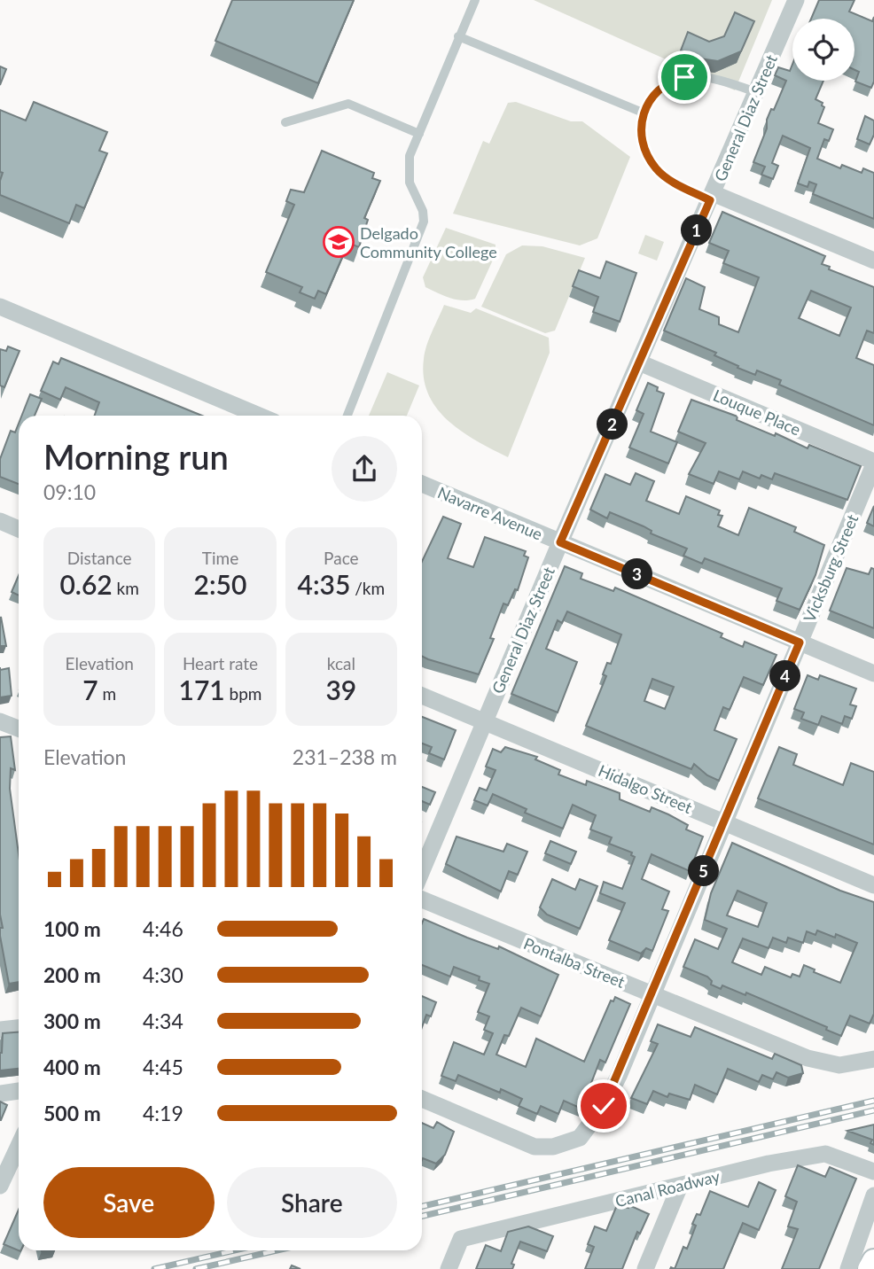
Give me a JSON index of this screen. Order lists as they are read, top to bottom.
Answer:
{
  "streets": {
    "street": [
      "General Diaz Street",
      "Louque Place",
      "Navarre Avenue",
      "Vicksburg Street",
      "Hidalgo Street",
      "Pontalba Street",
      "Canal Roadway"
    ]
  },
  "crossings": [
    ["General Diaz Street", "Louque Place"],
    ["General Diaz Street", "Navarre Avenue"],
    ["General Diaz Street", "Hidalgo Street"],
    ["Louque Place", "Vicksburg Street"],
    ["Navarre Avenue", "Vicksburg Street"],
    ["Vicksburg Street", "Hidalgo Street"],
    ["Vicksburg Street", "Pontalba Street"]
  ],
  "places": {
    "school or university": ["Delgado Community College"]
  },
  "page": {
    "pins": [
      "1",
      "2",
      "3",
      "4",
      "5"
    ],
    "heading": ["Morning run", "09:10"],
    "stats": [
      ["Distance", "0.62 km"],
      ["Time", "2:50"],
      ["Pace", "4:35 /km"],
      ["Elevation", "7 m"],
      ["Heart rate", "171 bpm"],
      ["kcal", "39"]
    ],
    "chart": ["Elevation", "231–238 m"],
    "list": [
      {
        "name": "100 m",
        "note": "4:46"
      },
      {
        "name": "200 m",
        "note": "4:30"
      },
      {
        "name": "300 m",
        "note": "4:34"
      },
      {
        "name": "400 m",
        "note": "4:45"
      },
      {
        "name": "500 m",
        "note": "4:19"
      }
    ],
    "buttons": ["Save", "Share"]
  }
}
